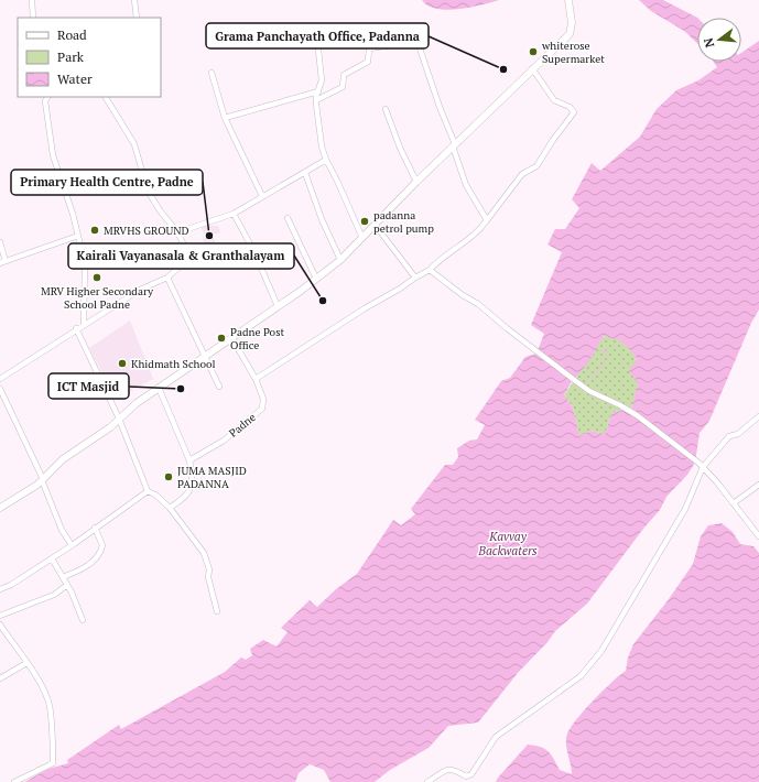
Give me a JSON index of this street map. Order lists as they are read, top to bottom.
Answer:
{
  "streets": {
    "street": ["Padne"]
  },
  "water": ["Kavvay Backwaters"],
  "places": [
    "whiterose Supermarket",
    "Grama Panchayath Office, Padanna",
    "padanna petrol pump",
    "MRVHS GROUND",
    "Primary Health Centre, Padne",
    "MRV Higher Secondary School Padne",
    "Kairali Vayanasala & Granthalayam",
    "Padne Post Office",
    "Khidmath School",
    "ICT Masjid",
    "JUMA MASJID PADANNA"
  ],
  "legend": ["Road", "Park", "Water"],
  "north": "left"
}
